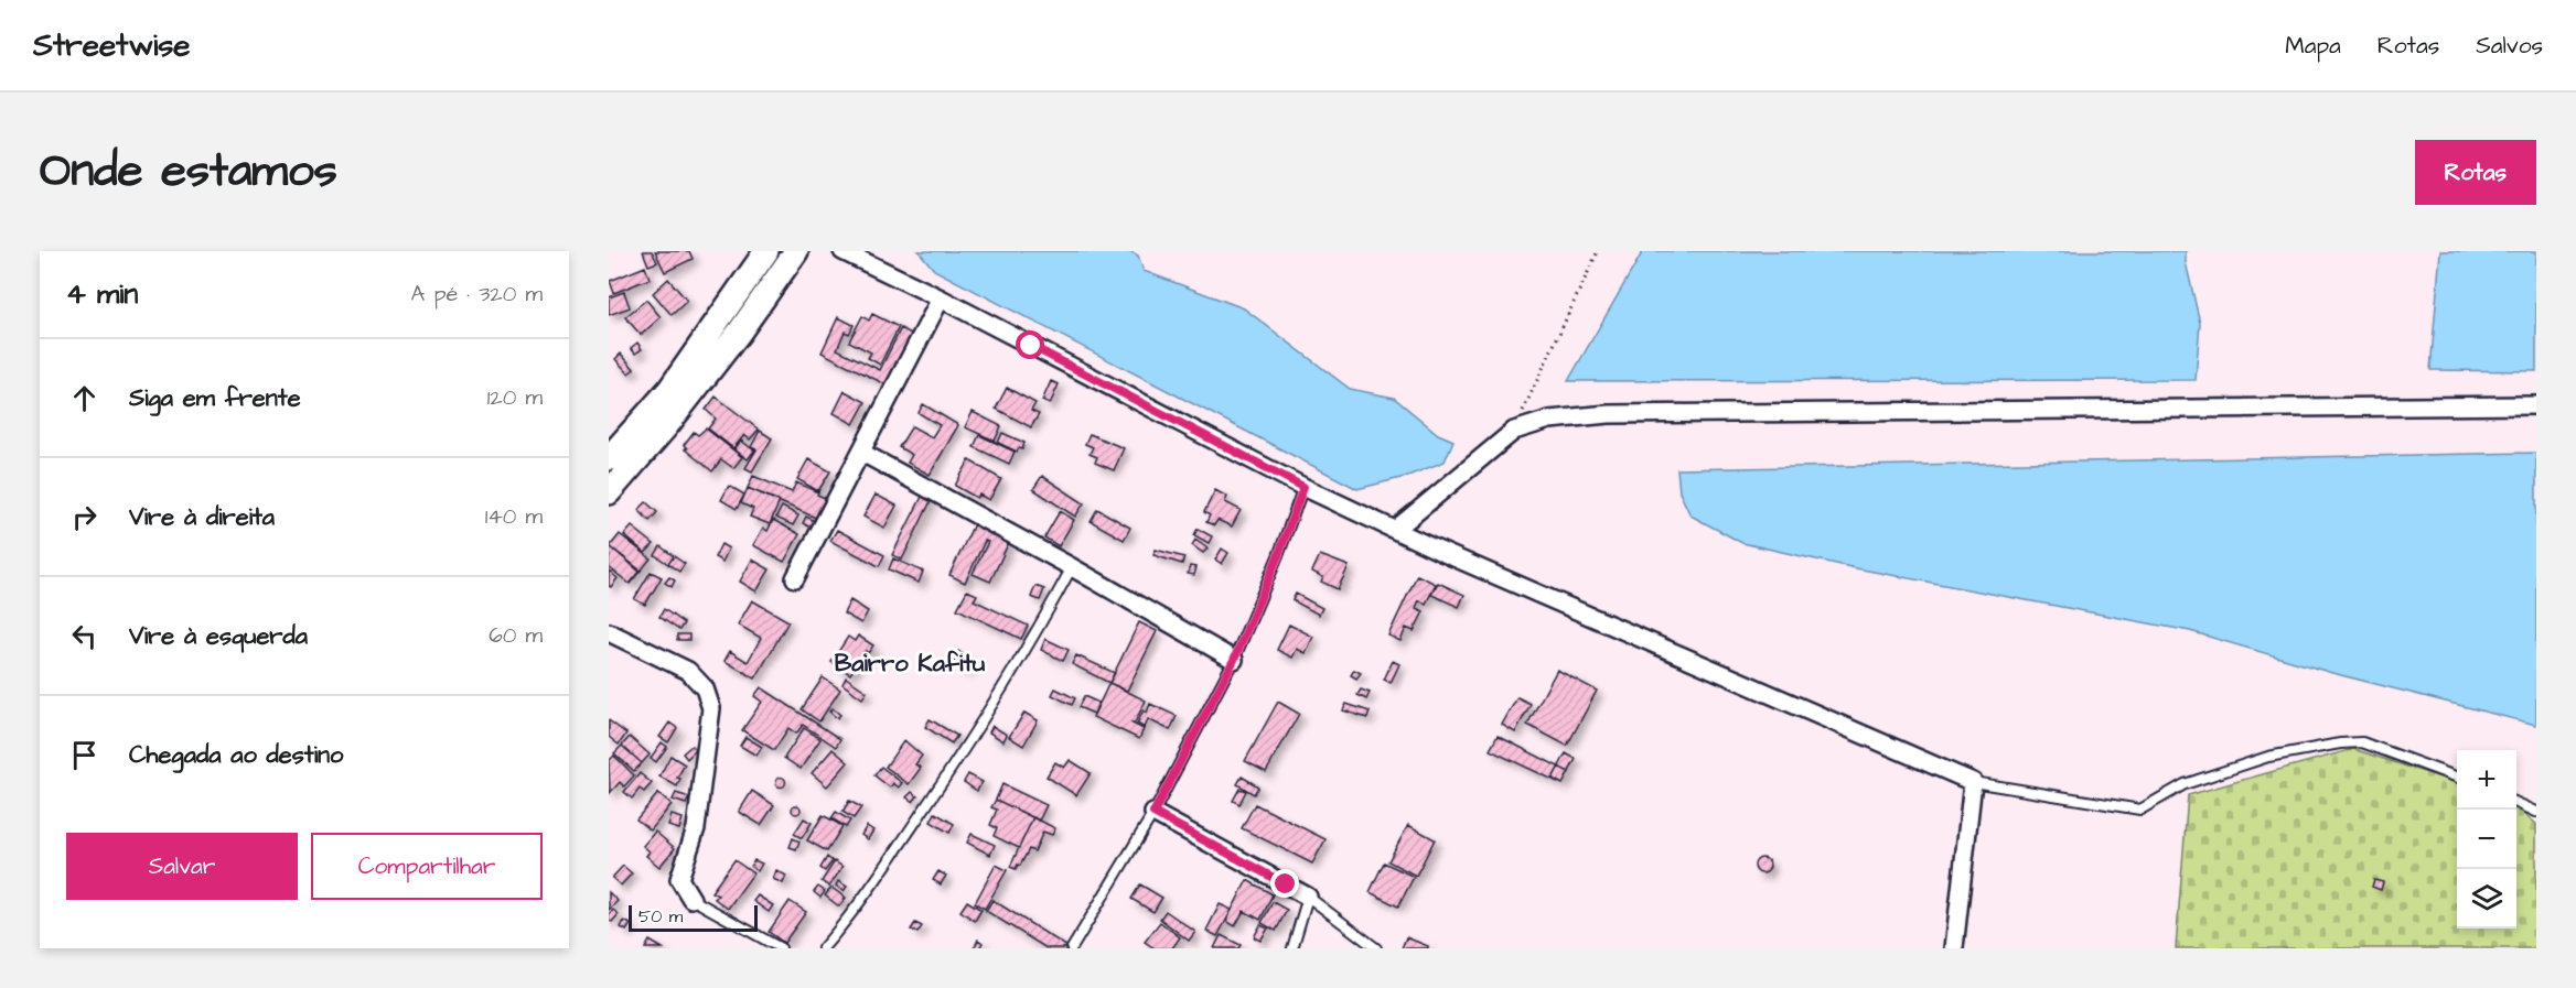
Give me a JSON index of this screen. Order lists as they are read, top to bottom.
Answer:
{
  "districts": ["Bairro Kafitu"],
  "scale_bar": "50 m",
  "page": {
    "header": "Streetwise",
    "nav": ["Mapa", "Rotas", "Salvos"],
    "title": "Onde estamos",
    "buttons": [
      "Rotas",
      ["Salvar", "Compartilhar"]
    ],
    "heading": ["4 min", "A pé · 320 m"],
    "list": [
      ["Siga em frente", "120 m"],
      ["Vire à direita", "140 m"],
      ["Vire à esquerda", "60 m"],
      "Chegada ao destino"
    ],
    "map_buttons": ["+", "−"],
    "scale": "50 m"
  }
}
